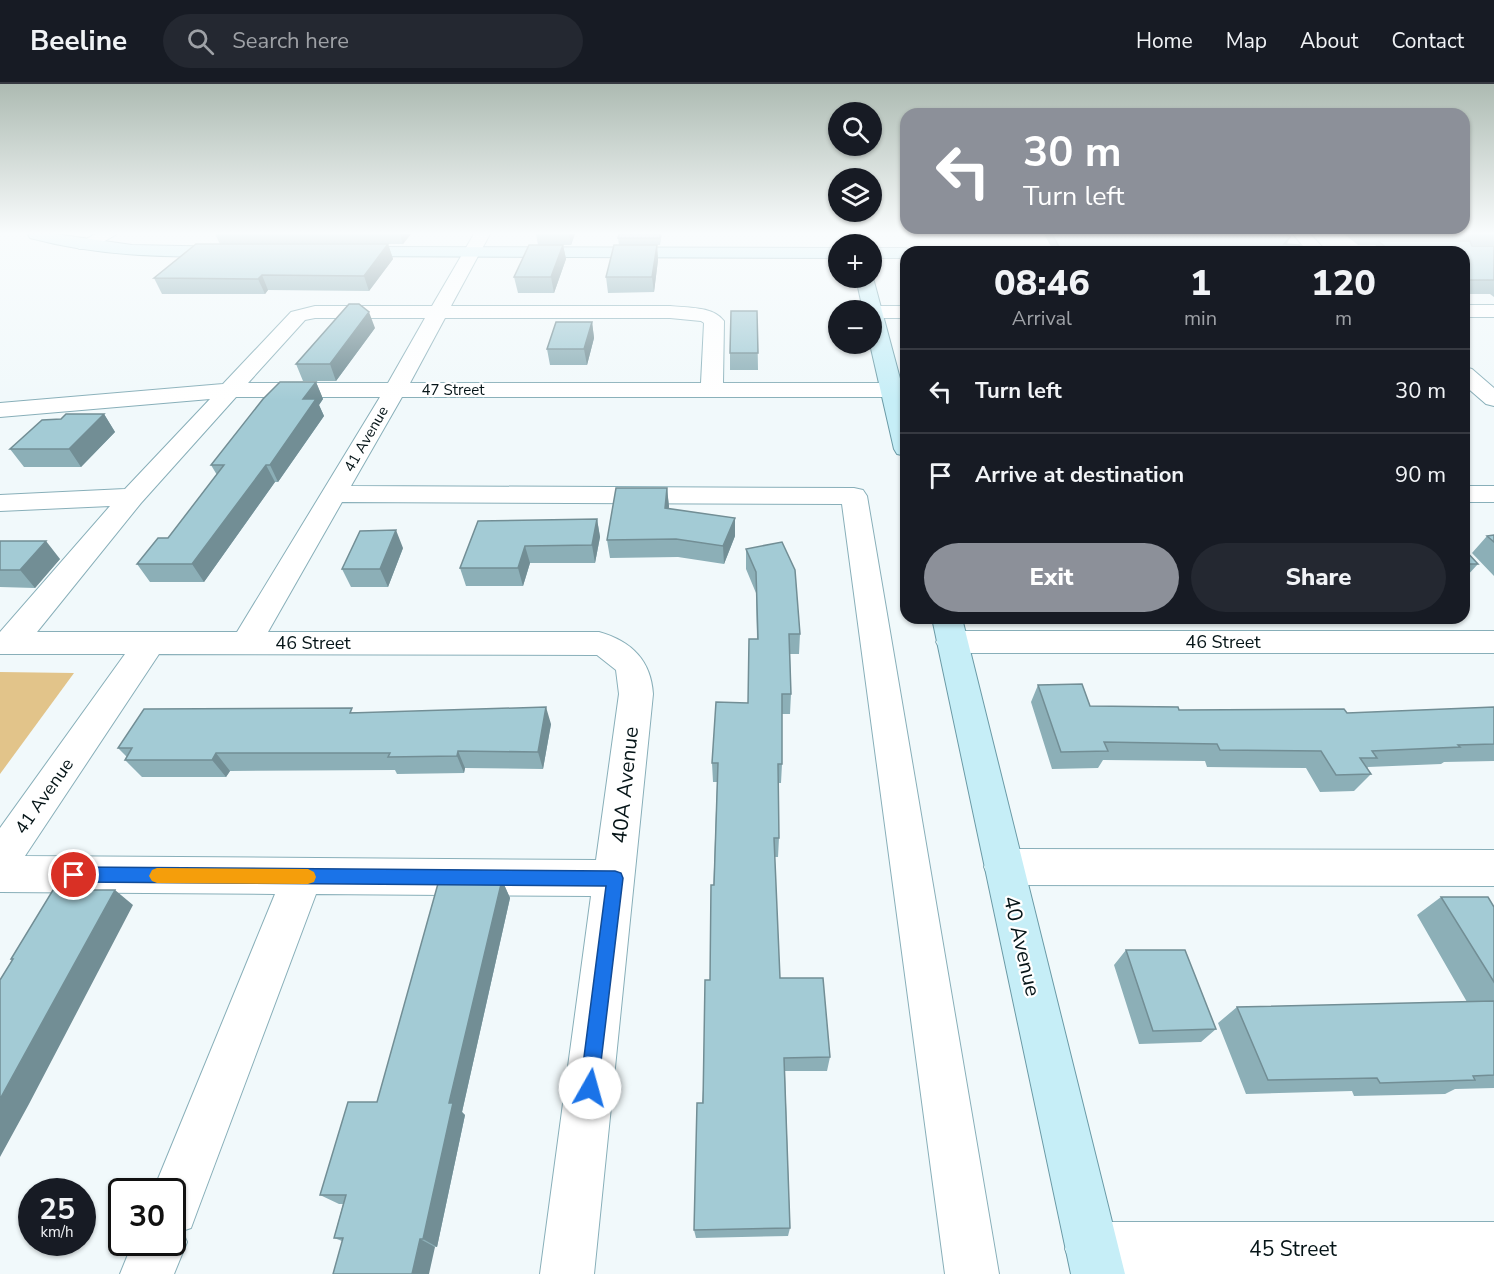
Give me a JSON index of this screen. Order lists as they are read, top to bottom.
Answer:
{
  "streets": {
    "main road": ["40 Avenue"],
    "street": [
      "47 Street",
      "41 Avenue",
      "46 Street",
      "40A Avenue",
      "45 Street"
    ]
  },
  "crossings": [
    ["47 Street", "41 Avenue"],
    ["41 Avenue", "46 Street"],
    ["46 Street", "40A Avenue"],
    ["46 Street", "40 Avenue"],
    ["40 Avenue", "45 Street"]
  ],
  "page": {
    "header": "Beeline",
    "search": "Search here",
    "nav": [
      "Home",
      "Map",
      "About",
      "Contact"
    ],
    "map_buttons": ["+", "−"],
    "turn": ["30 m", "Turn left"],
    "eta": [
      "08:46",
      "Arrival",
      "1",
      "min",
      "120",
      "m"
    ],
    "list": [
      {
        "name": "Turn left",
        "value": "30 m"
      },
      {
        "name": "Arrive at destination",
        "value": "90 m"
      }
    ],
    "buttons": ["Exit", "Share"],
    "speed": "25 km/h",
    "limit": "30"
  }
}
